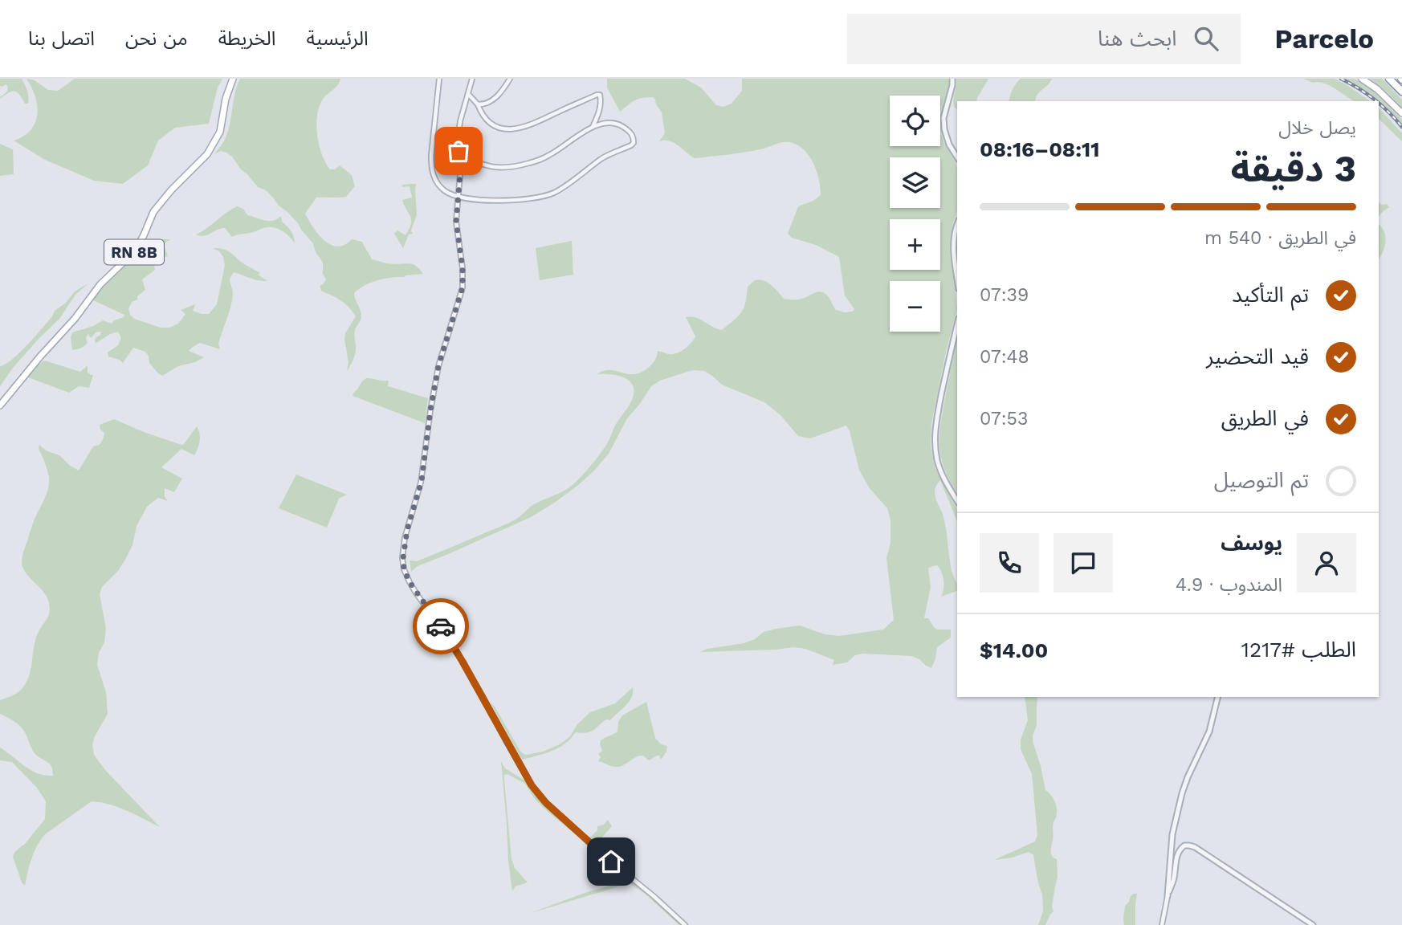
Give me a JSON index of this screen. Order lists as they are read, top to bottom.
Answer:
{
  "streets": {
    "main road": ["RN 8B"]
  },
  "page": {
    "header": "Parcelo",
    "search": "ابحث هنا",
    "nav": [
      "الرئيسية",
      "الخريطة",
      "من نحن",
      "اتصل بنا"
    ],
    "map_buttons": ["+", "−"],
    "heading": ["3 دقيقة", "يصل خلال", "08:11–08:16"],
    "panel": [
      "يوسف",
      "المندوب · 4.9",
      "الطلب #1217",
      "$14.00"
    ],
    "bar": "في الطريق · 540 m",
    "list": [
      ["تم التأكيد", "07:39"],
      ["قيد التحضير", "07:48"],
      ["في الطريق", "07:53"],
      "تم التوصيل"
    ]
  }
}
